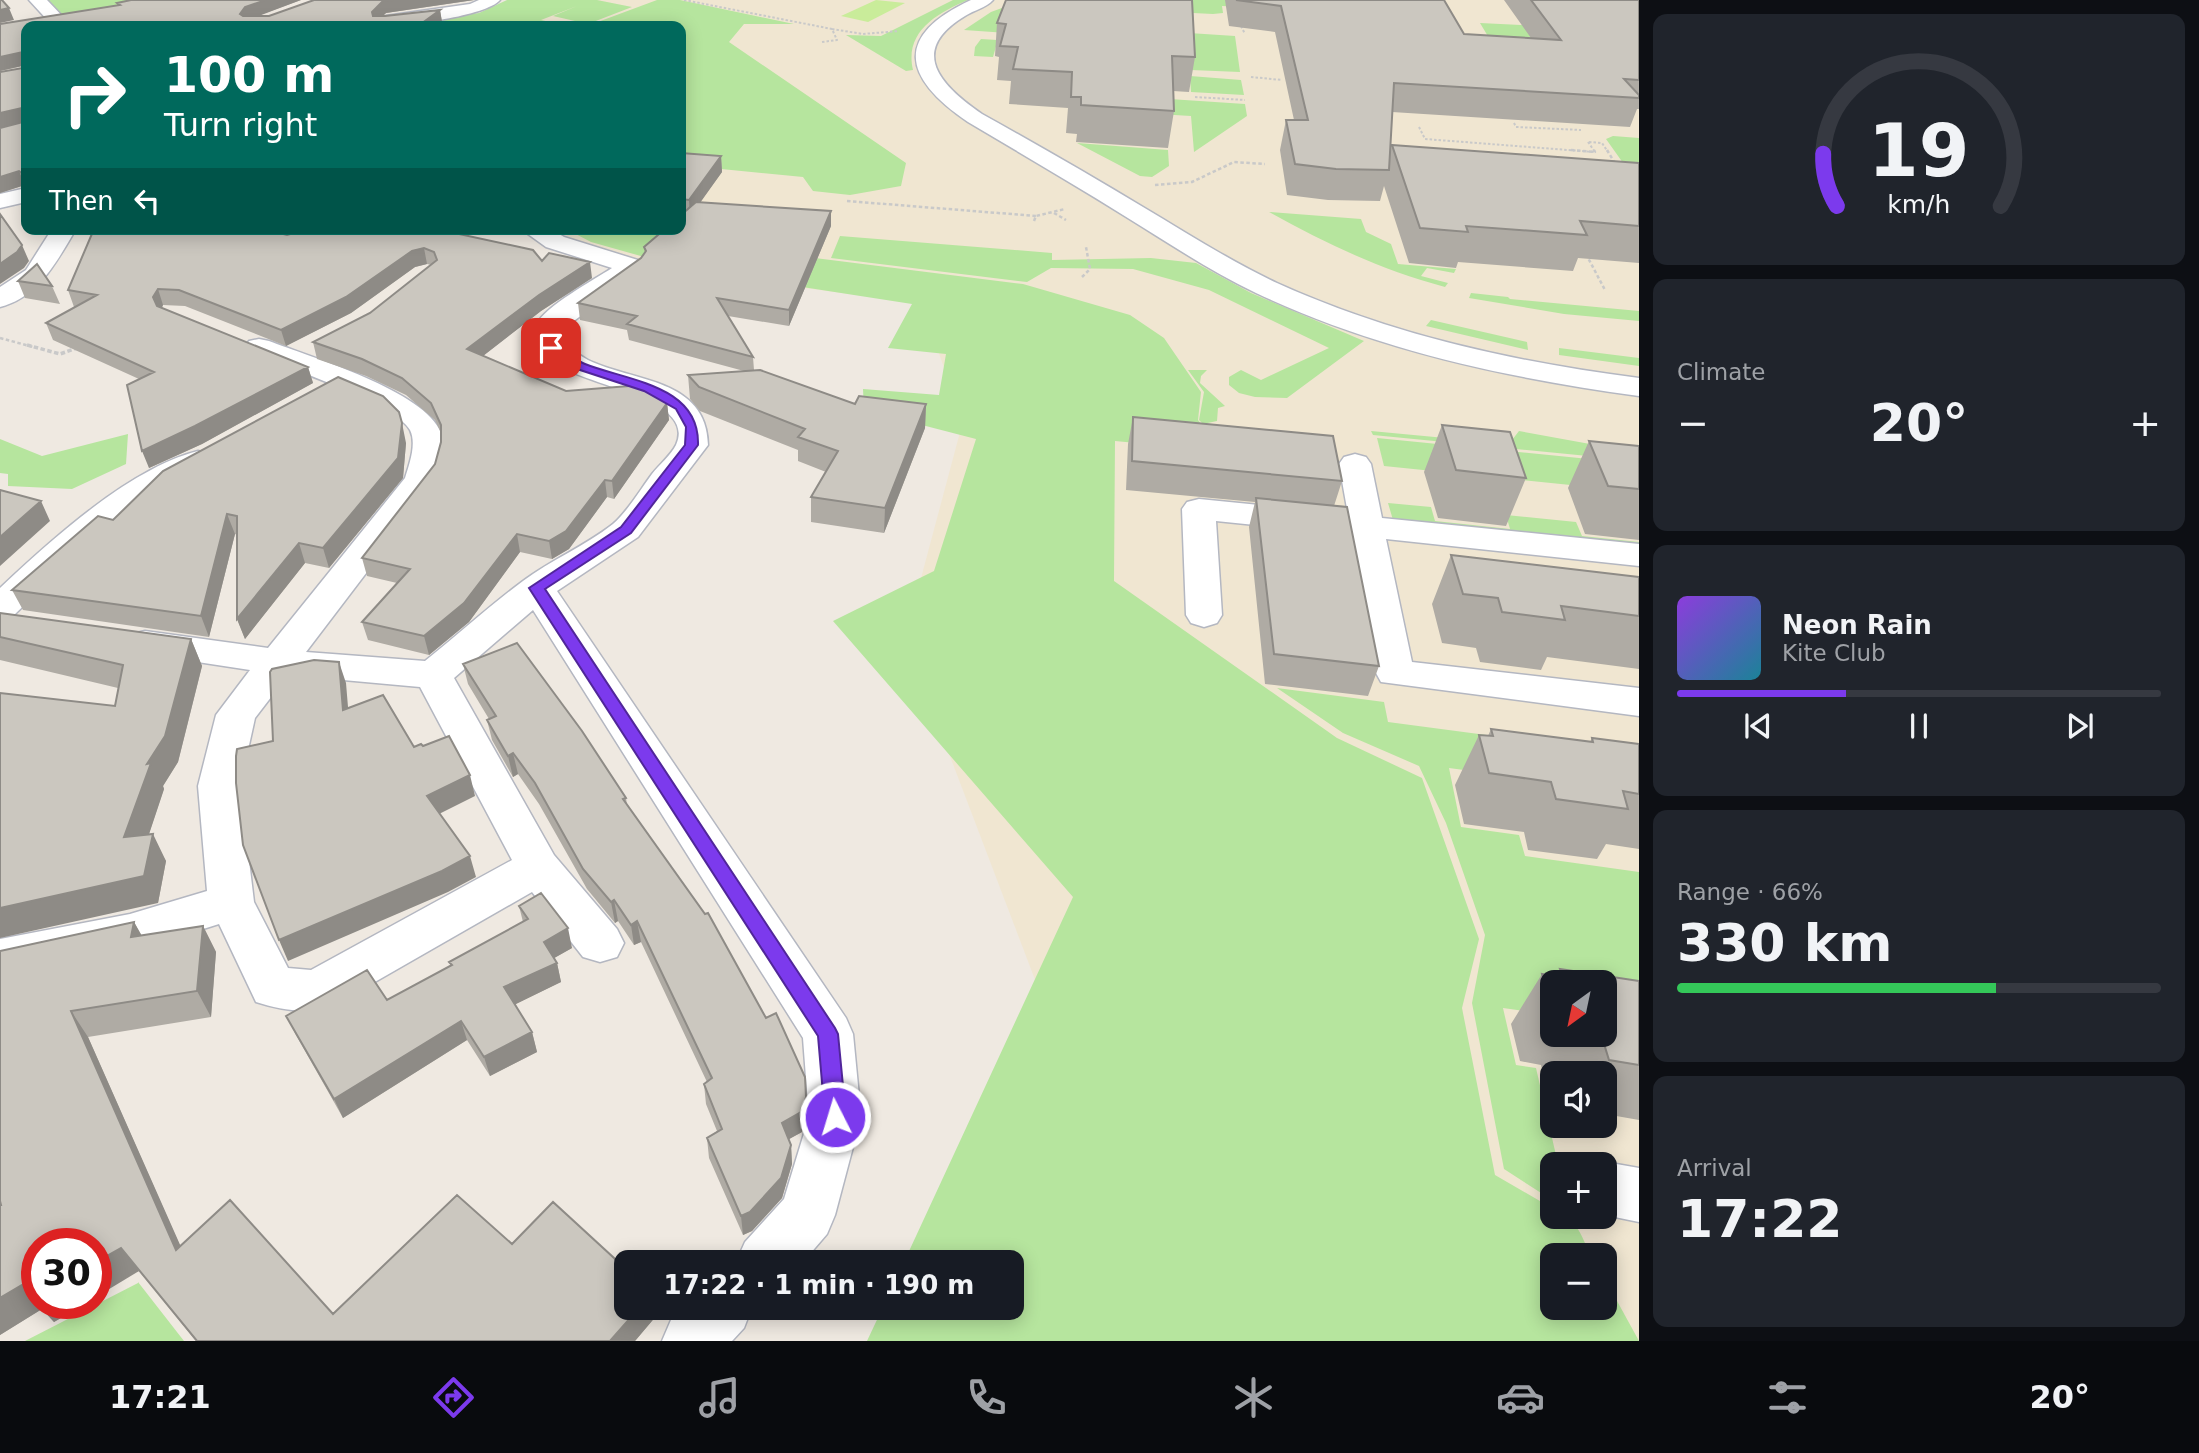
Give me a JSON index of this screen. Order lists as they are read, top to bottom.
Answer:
{
  "north": "bottom left",
  "page": {
    "turn": ["100 m", "Turn right"],
    "then": "Then",
    "tile": [
      "Climate",
      ["Range · 66%", "330 km"],
      ["Arrival", "17:22"]
    ],
    "heat": ["−", "20°", "+"],
    "song": ["Neon Rain", "Kite Club"],
    "map_buttons": ["+", "−"],
    "limit": "30",
    "trip": "17:22 · 1 min · 190 m",
    "tabs": ["17:21", "20°"],
    "gauge": ["19", "km/h"]
  }
}
